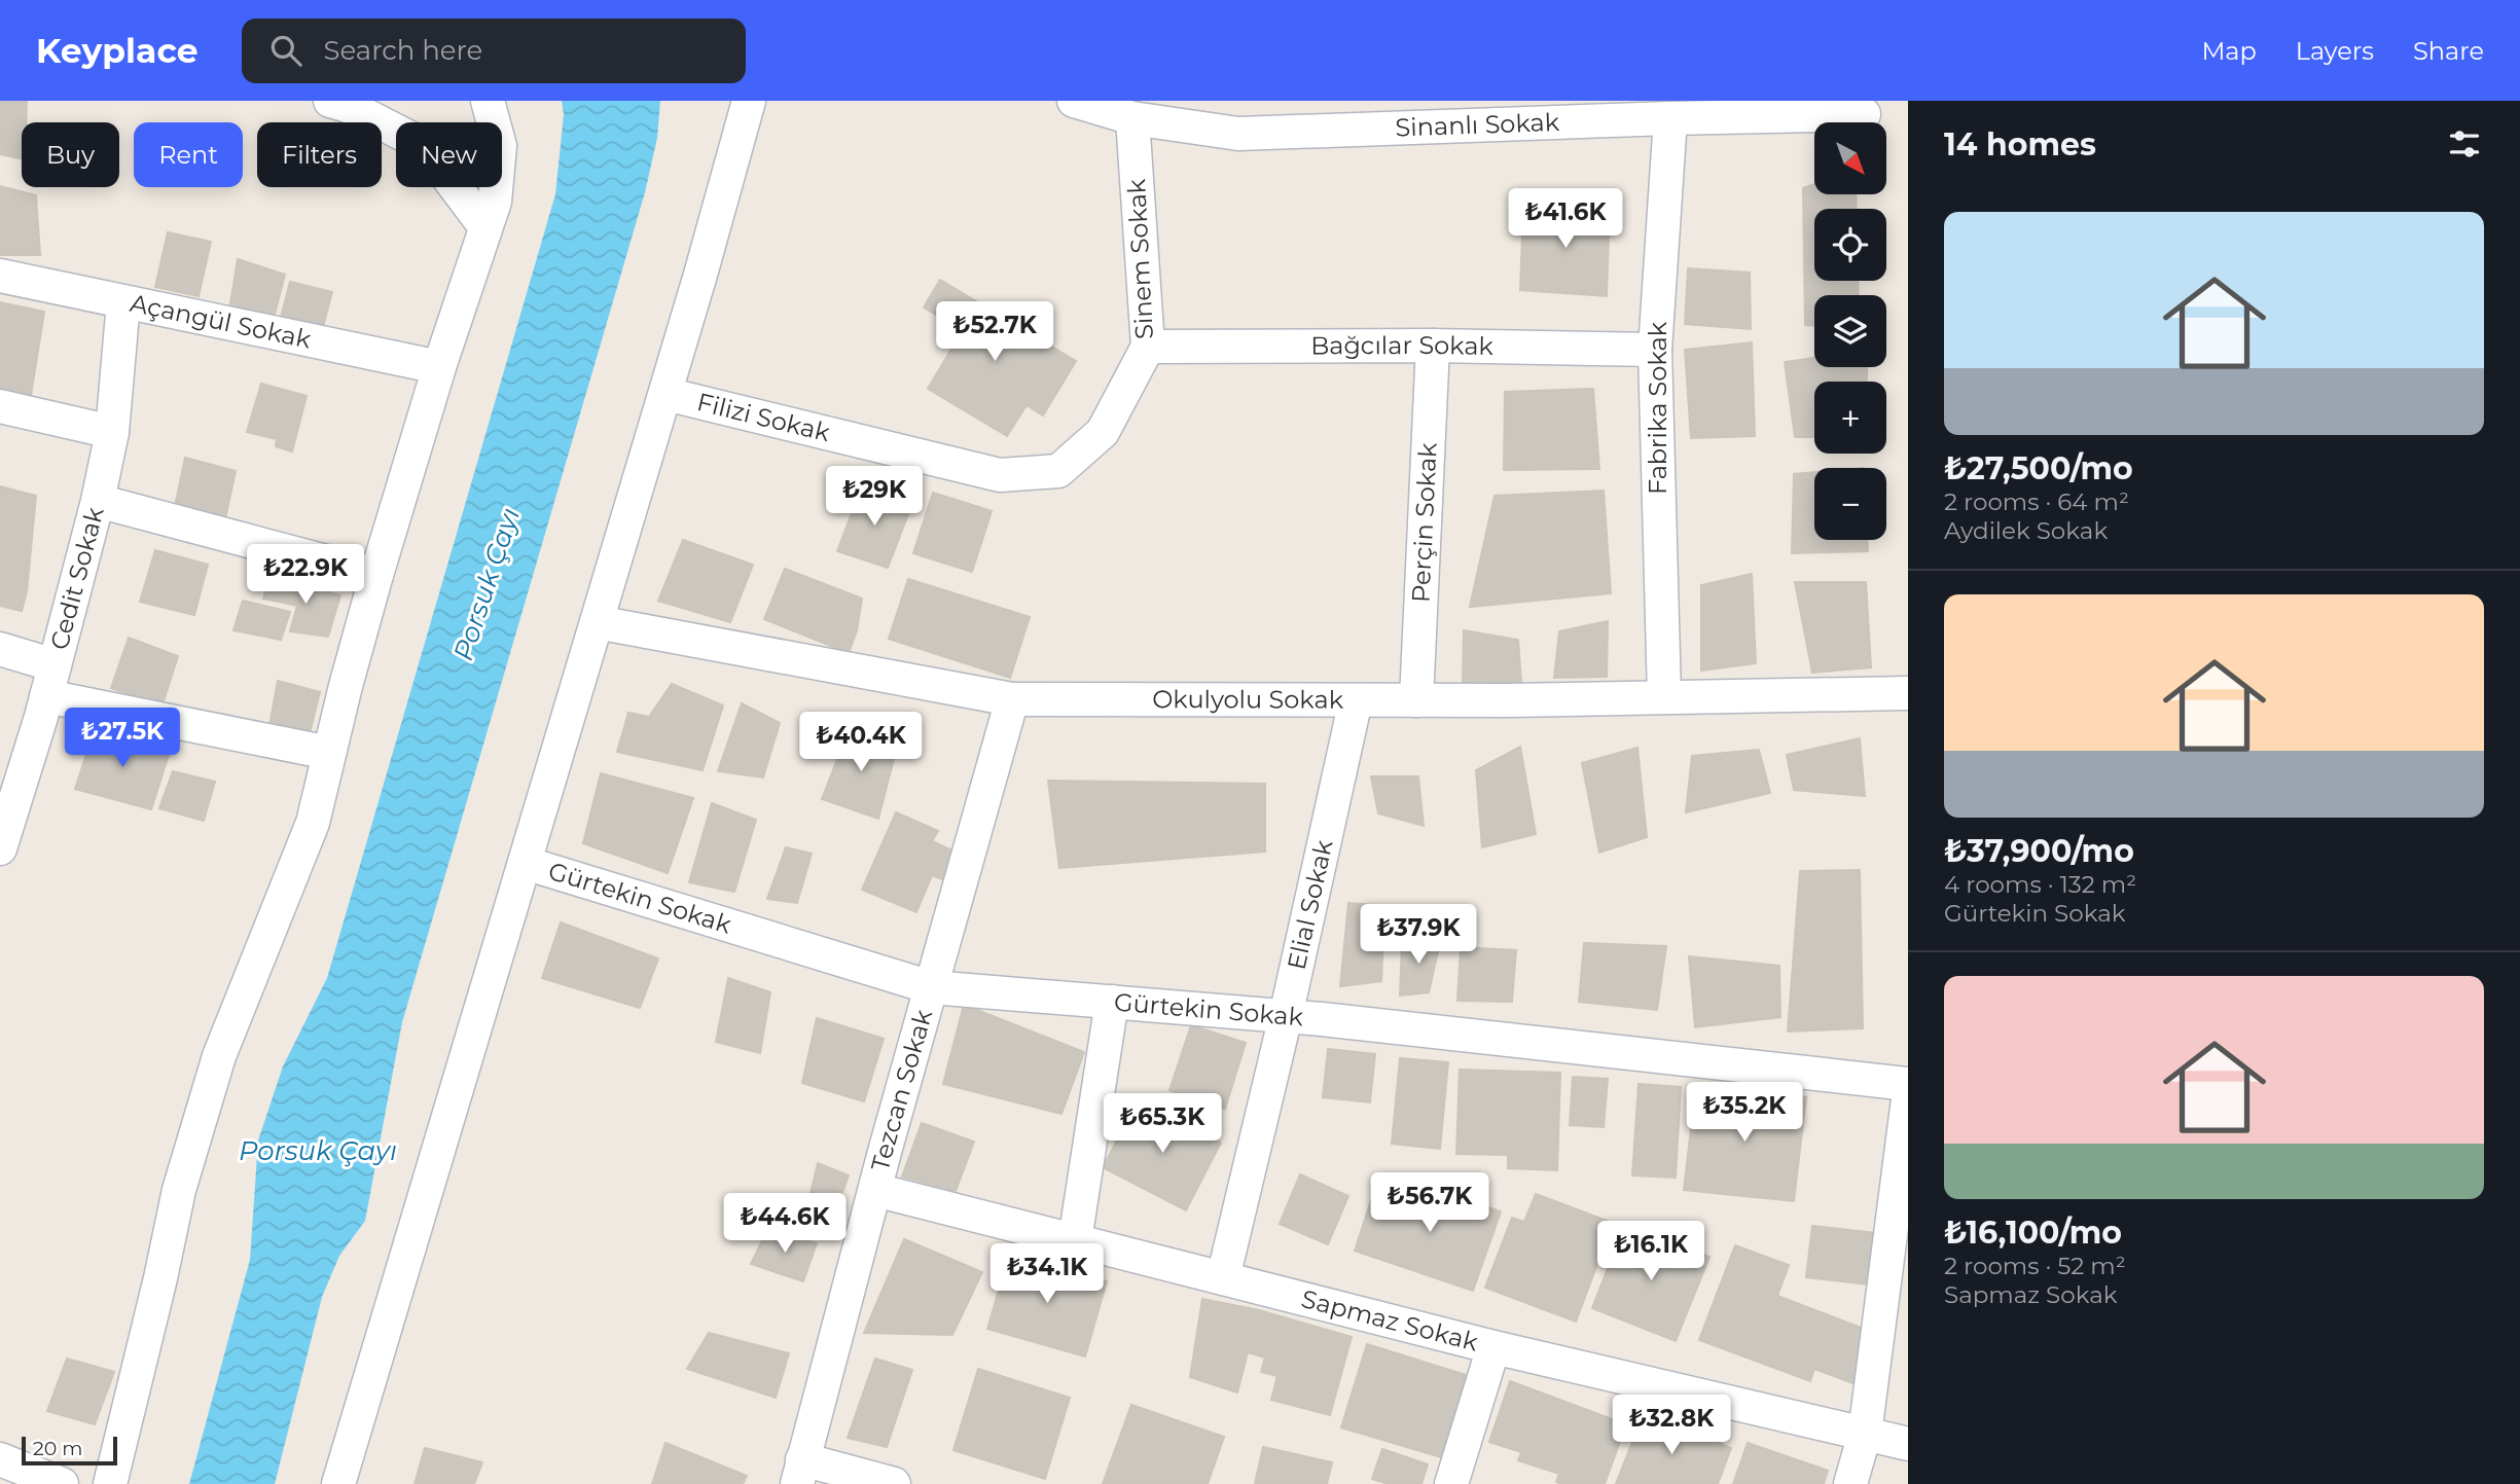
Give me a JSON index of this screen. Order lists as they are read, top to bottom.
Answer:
{
  "streets": {
    "street": [
      "Sinanlı Sokak",
      "Sinem Sokak",
      "Açangül Sokak",
      "Bağcılar Sokak",
      "Fabrika Sokak",
      "Filizi Sokak",
      "Perçin Sokak",
      "Cedit Sokak",
      "Okulyolu Sokak",
      "Gürtekin Sokak",
      "Elial Sokak",
      "Tezcan Sokak",
      "Sapmaz Sokak"
    ]
  },
  "crossings": [
    ["Sinanlı Sokak", "Sinem Sokak"],
    ["Sinanlı Sokak", "Fabrika Sokak"],
    ["Sinem Sokak", "Bağcılar Sokak"],
    ["Sinem Sokak", "Filizi Sokak"],
    ["Açangül Sokak", "Cedit Sokak"],
    ["Bağcılar Sokak", "Fabrika Sokak"],
    ["Bağcılar Sokak", "Perçin Sokak"],
    ["Fabrika Sokak", "Okulyolu Sokak"],
    ["Perçin Sokak", "Okulyolu Sokak"],
    ["Okulyolu Sokak", "Elial Sokak"],
    ["Okulyolu Sokak", "Tezcan Sokak"],
    ["Gürtekin Sokak", "Elial Sokak"],
    ["Gürtekin Sokak", "Tezcan Sokak"],
    ["Elial Sokak", "Sapmaz Sokak"],
    ["Tezcan Sokak", "Sapmaz Sokak"]
  ],
  "water": ["Porsuk Çayı"],
  "scale_bar": "20 m",
  "north": "bottom right",
  "page": {
    "header": "Keyplace",
    "search": "Search here",
    "nav": ["Map", "Layers", "Share"],
    "heading": "14 homes",
    "map_buttons": ["+", "−"],
    "chip": [
      "Buy",
      "Rent",
      "Filters",
      "New"
    ],
    "list": [
      {
        "name": "₺27,500/mo",
        "note": "2 rooms · 64 m² · Aydilek Sokak"
      },
      {
        "name": "₺37,900/mo",
        "note": "4 rooms · 132 m² · Gürtekin Sokak"
      },
      {
        "name": "₺16,100/mo",
        "note": "2 rooms · 52 m² · Sapmaz Sokak"
      }
    ],
    "price": [
      "₺41.6K",
      "₺52.7K",
      "₺29K",
      "₺22.9K",
      "₺27.5K",
      "₺40.4K",
      "₺37.9K",
      "₺35.2K",
      "₺65.3K",
      "₺56.7K",
      "₺44.6K",
      "₺16.1K",
      "₺34.1K",
      "₺32.8K"
    ],
    "scale": "20 m"
  }
}
